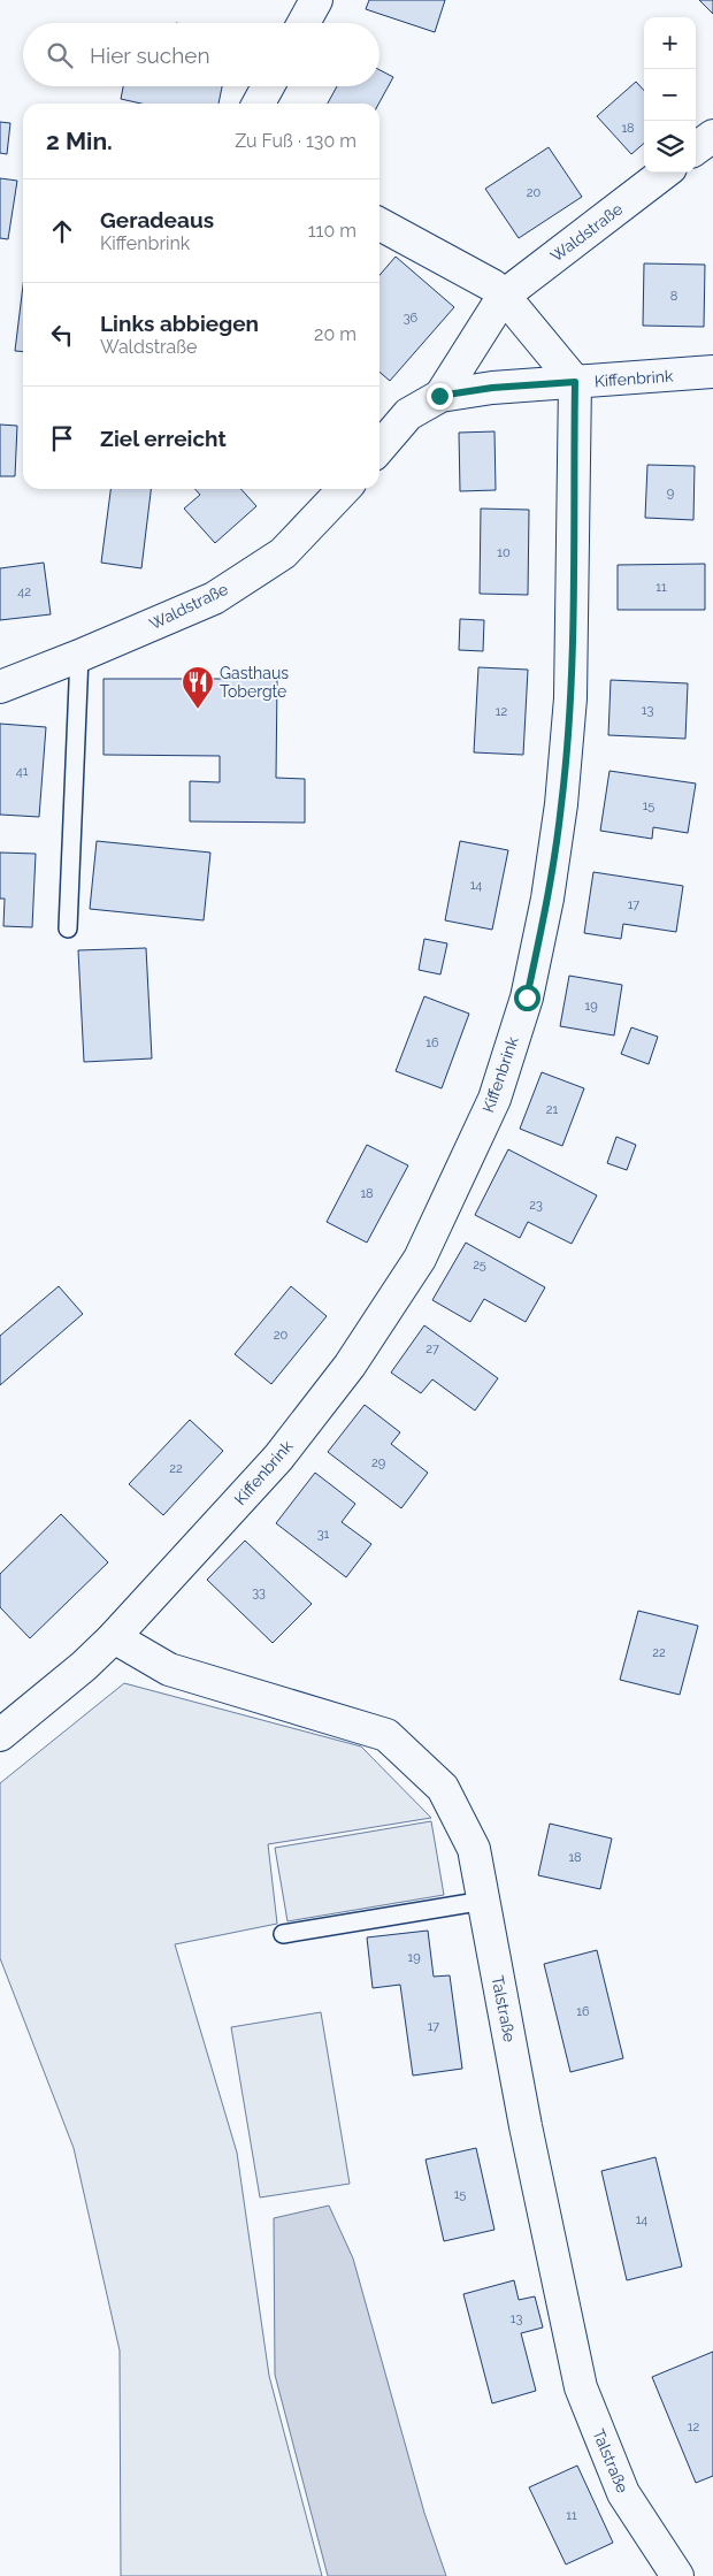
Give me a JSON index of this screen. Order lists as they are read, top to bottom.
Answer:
{
  "streets": {
    "street": ["Waldstraße", "Kiffenbrink", "Talstraße"]
  },
  "crossings": [
    ["Waldstraße", "Kiffenbrink"],
    ["Kiffenbrink", "Talstraße"]
  ],
  "places": {
    "restaurant": ["Gasthaus Tobergte"]
  },
  "house_numbers": [
    "18",
    "20",
    "8",
    "36",
    "9",
    "10",
    "11",
    "42",
    "13",
    "12",
    "41",
    "15",
    "14",
    "17",
    "19",
    "16",
    "21",
    "18",
    "23",
    "25",
    "20",
    "27",
    "29",
    "22",
    "31",
    "33",
    "22",
    "18",
    "19",
    "16",
    "17",
    "15",
    "14",
    "13",
    "12",
    "11"
  ],
  "page": {
    "map_buttons": ["+", "−"],
    "search": "Hier suchen",
    "heading": ["2 Min.", "Zu Fuß · 130 m"],
    "list": [
      ["Geradeaus", "Kiffenbrink", "110 m"],
      ["Links abbiegen", "Waldstraße", "20 m"],
      "Ziel erreicht"
    ]
  }
}
